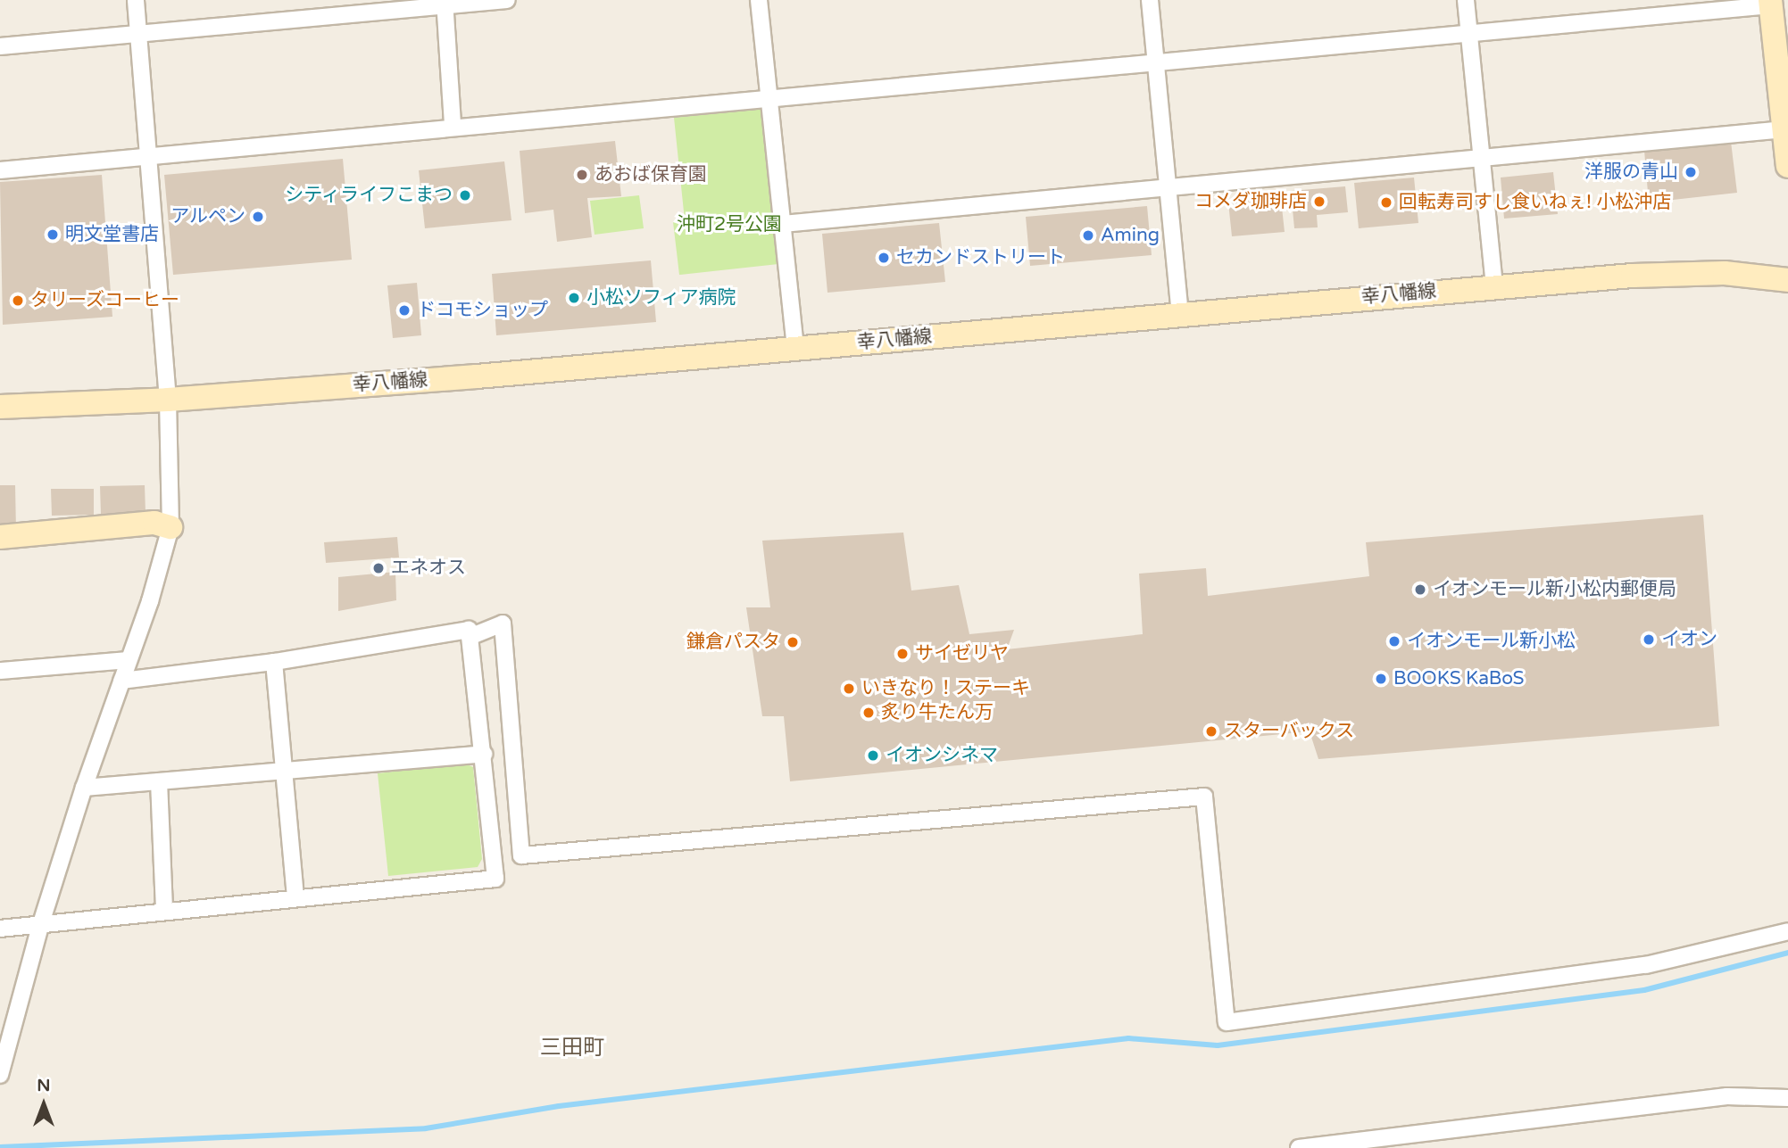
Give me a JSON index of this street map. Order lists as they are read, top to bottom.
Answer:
{
  "streets": {
    "street": ["幸八幡線"]
  },
  "districts": ["三田町"],
  "parks": ["沖町2号公園"],
  "places": [
    "洋服の青山",
    "あおば保育園",
    "シティライフこまつ",
    "コメダ珈琲店",
    "回転寿司すし食いねぇ! 小松沖店",
    "アルペン",
    "明文堂書店",
    "Aming",
    "セカンドストリート",
    "小松ソフィア病院",
    "タリーズコーヒー",
    "ドコモショップ",
    "エネオス",
    "イオンモール新小松内郵便局",
    "イオン",
    "イオンモール新小松",
    "鎌倉パスタ",
    "サイゼリヤ",
    "BOOKS KaBoS",
    "いきなり！ステーキ",
    "炙り牛たん万",
    "スターバックス",
    "イオンシネマ"
  ],
  "north": "top"
}
